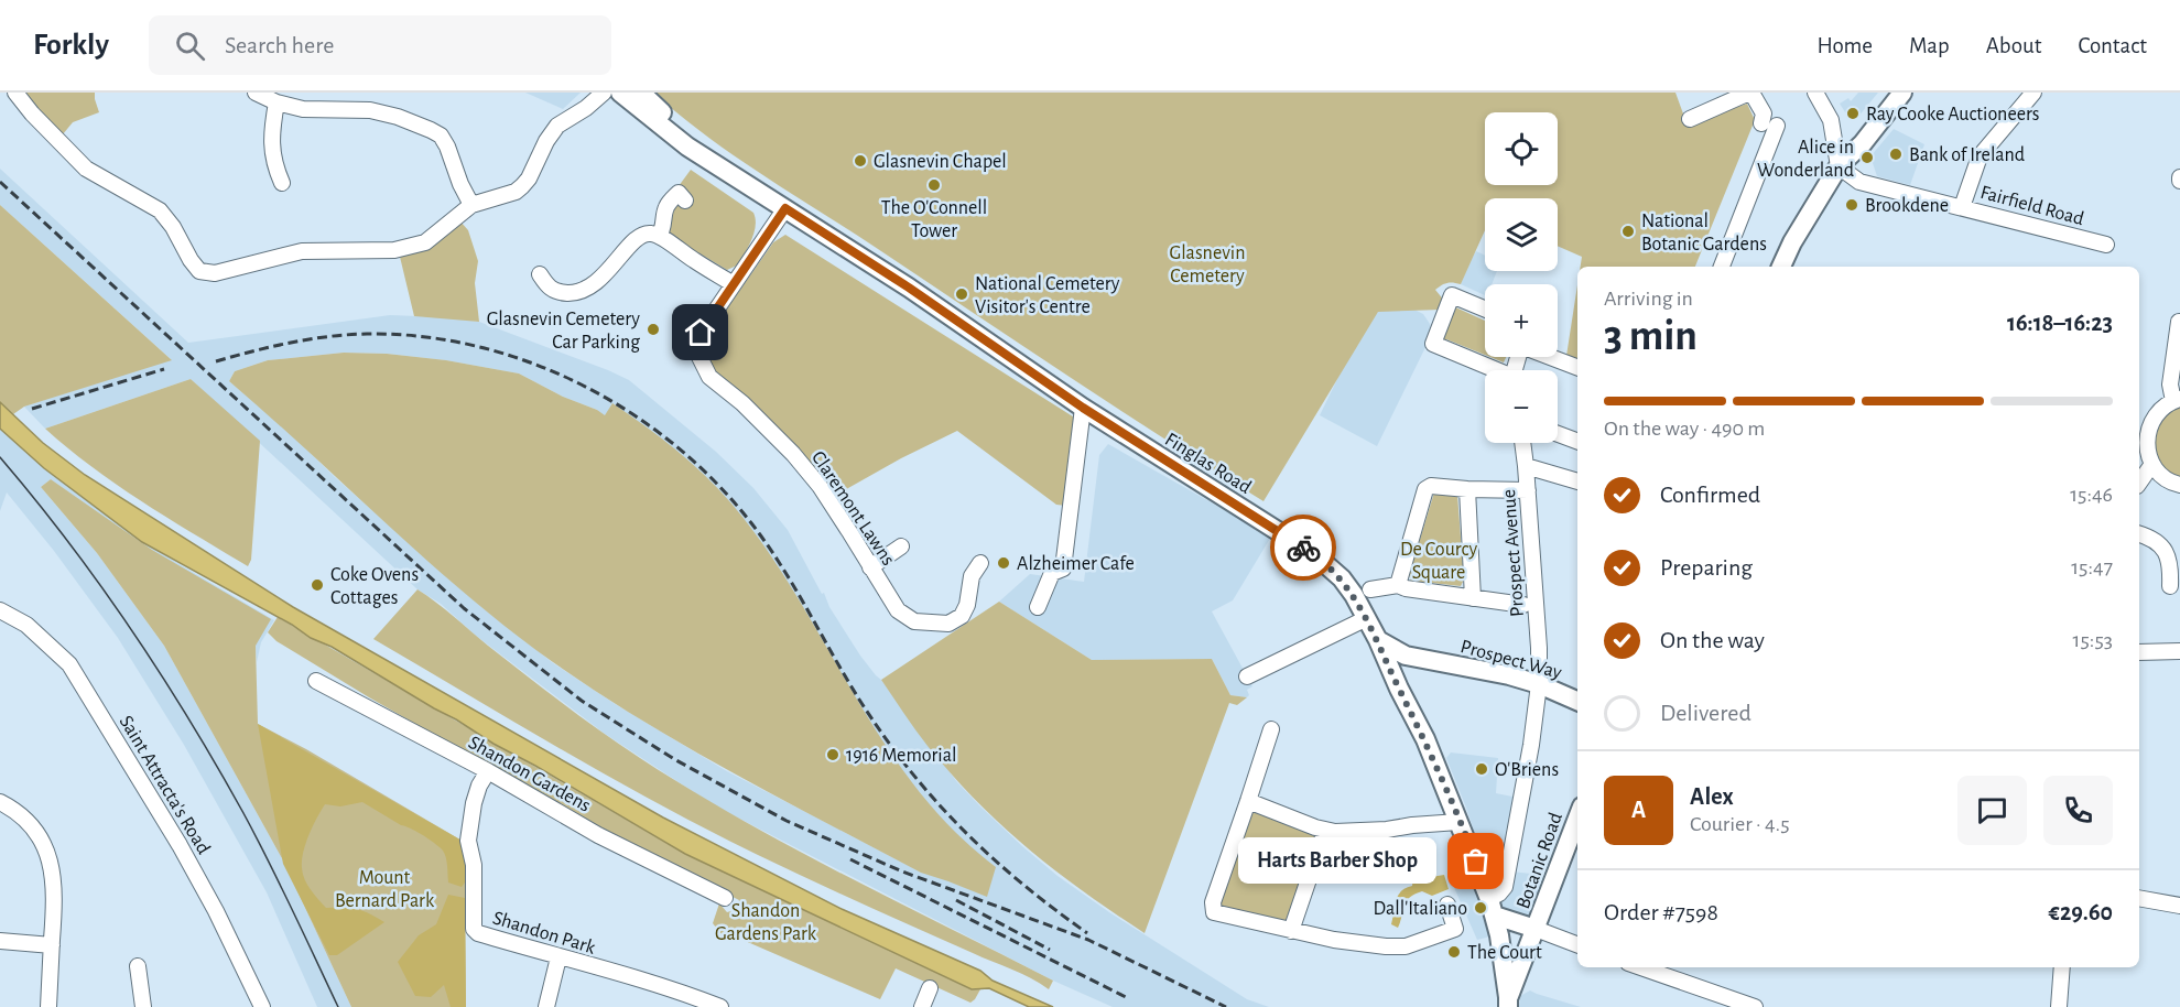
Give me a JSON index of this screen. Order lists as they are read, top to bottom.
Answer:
{
  "streets": {
    "main road": ["Finglas Road", "Prospect Way", "Botanic Road"],
    "street": [
      "Fairfield Road",
      "Claremont Lawns",
      "Prospect Avenue",
      "Shandon Gardens",
      "Saint Attracta's Road",
      "Shandon Park"
    ]
  },
  "crossings": [
    ["Finglas Road", "Claremont Lawns"],
    ["Finglas Road", "Prospect Avenue"],
    ["Finglas Road", "Prospect Way"],
    ["Finglas Road", "Botanic Road"],
    ["Prospect Avenue", "Prospect Way"],
    ["Shandon Gardens", "Shandon Park"]
  ],
  "parks": [
    "Glasnevin Cemetery",
    "De Courcy Square",
    "Mount Bernard Park",
    "Shandon Gardens Park"
  ],
  "places": [
    "Ray Cooke Auctioneers",
    "Bank of Ireland",
    "Alice in Wonderland",
    "Glasnevin Chapel",
    "The O'Connell Tower",
    "Brookdene",
    "National Botanic Gardens",
    "National Cemetery Visitor's Centre",
    "Glasnevin Cemetery Car Parking",
    "Alzheimer Cafe",
    "Coke Ovens Cottages",
    "1916 Memorial",
    "O'Briens",
    "Harts Barber Shop",
    "Dall'Italiano",
    "The Court"
  ],
  "page": {
    "header": "Forkly",
    "search": "Search here",
    "nav": [
      "Home",
      "Map",
      "About",
      "Contact"
    ],
    "map_buttons": ["+", "−"],
    "heading": ["3 min", "Arriving in", "16:18–16:23"],
    "panel": [
      "Alex",
      "Courier · 4.5",
      "Order #7598",
      "€29.60"
    ],
    "bar": "On the way · 490 m",
    "list": [
      ["Confirmed", "15:46"],
      ["Preparing", "15:47"],
      ["On the way", "15:53"],
      "Delivered"
    ],
    "round": "A",
    "bubble": "Harts Barber Shop"
  }
}
